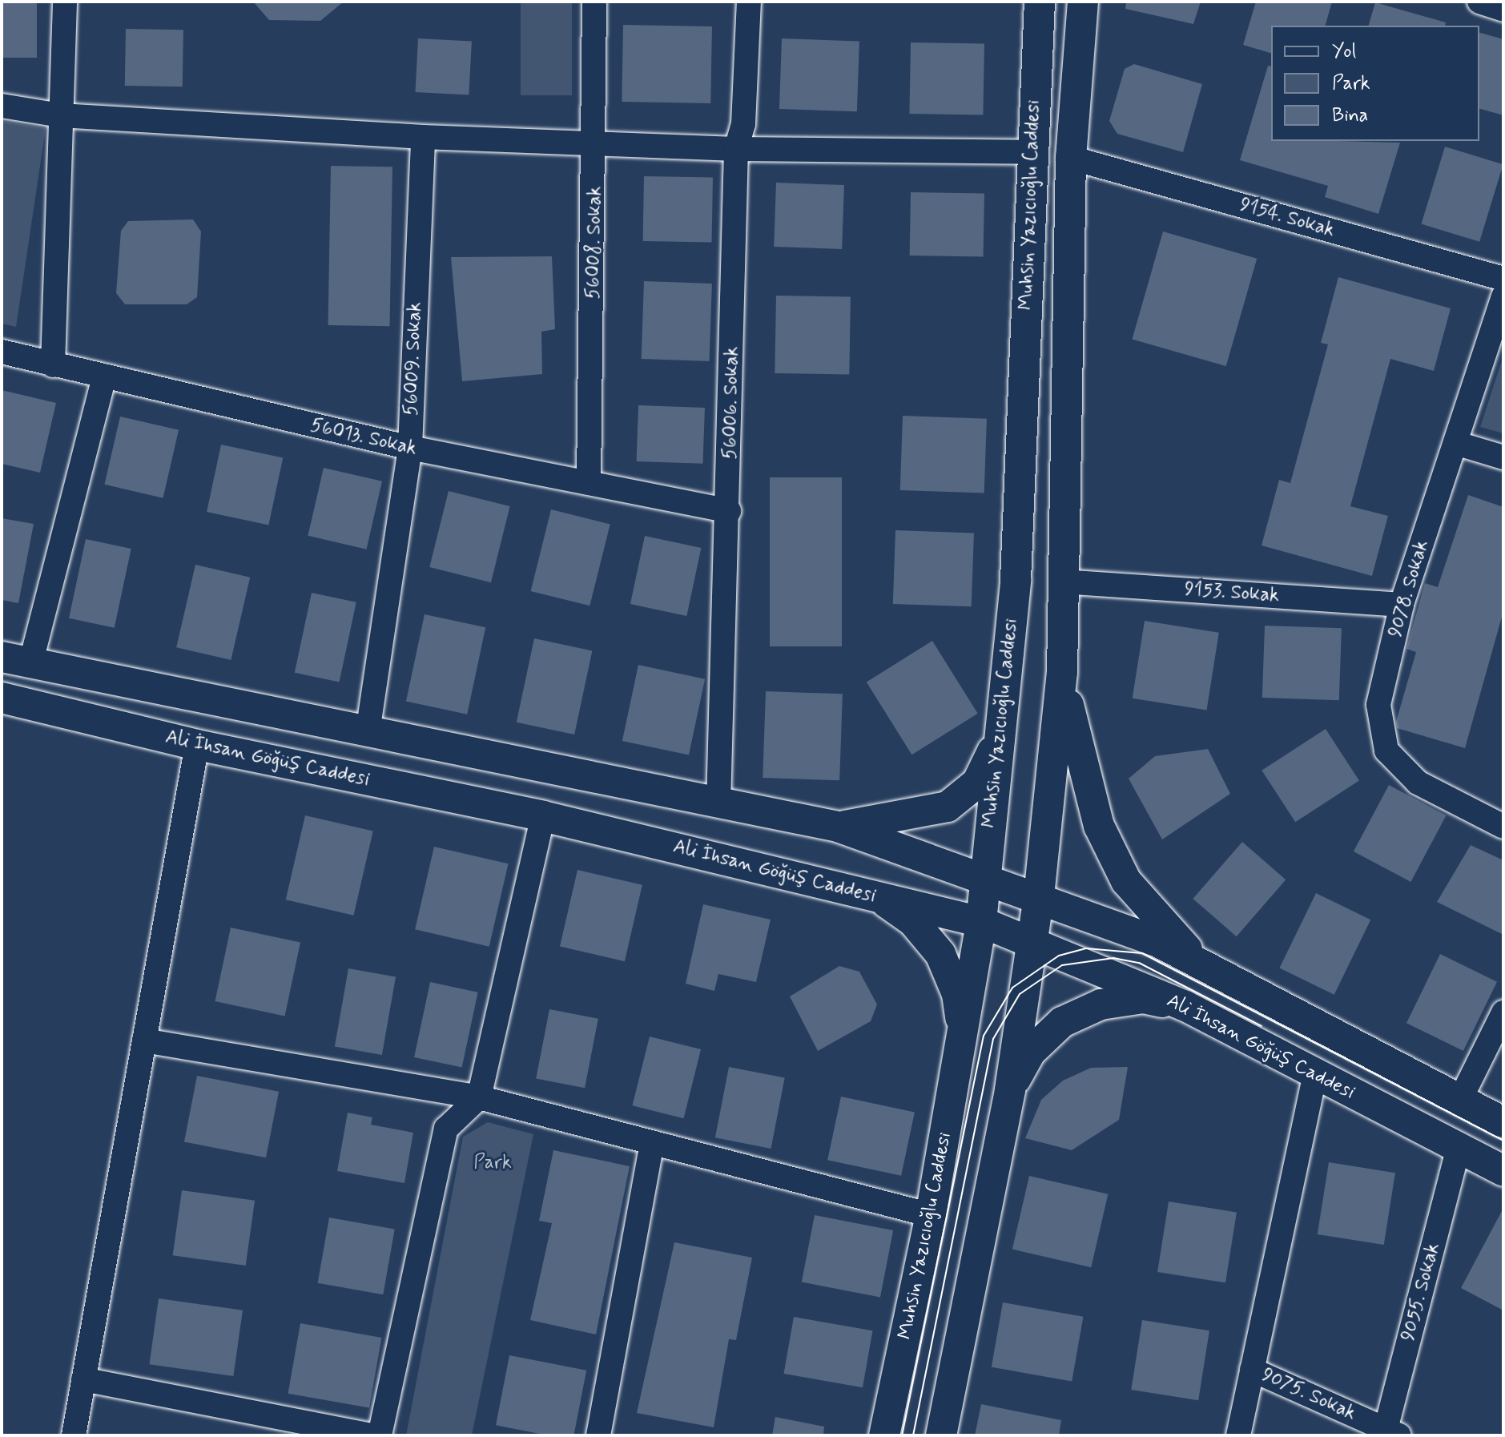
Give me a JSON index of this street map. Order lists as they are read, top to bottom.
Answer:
{
  "streets": {
    "main road": ["Muhsin Yazıcıoğlu Caddesi", "Ali İhsan Göğüş Caddesi"],
    "street": [
      "9154. Sokak",
      "56008. Sokak",
      "56009. Sokak",
      "56006. Sokak",
      "56013. Sokak",
      "9078. Sokak",
      "9153. Sokak",
      "9055. Sokak",
      "9075. Sokak"
    ]
  },
  "crossings": [
    ["Muhsin Yazıcıoğlu Caddesi", "9154. Sokak"],
    ["Muhsin Yazıcıoğlu Caddesi", "9153. Sokak"],
    ["Muhsin Yazıcıoğlu Caddesi", "Ali İhsan Göğüş Caddesi"],
    ["56008. Sokak", "56013. Sokak"],
    ["56009. Sokak", "56013. Sokak"],
    ["56006. Sokak", "56013. Sokak"],
    ["9078. Sokak", "9153. Sokak"],
    ["Ali İhsan Göğüş Caddesi", "9055. Sokak"],
    ["9055. Sokak", "9075. Sokak"]
  ],
  "parks": ["Park"],
  "legend": ["Yol", "Park", "Bina"]
}
